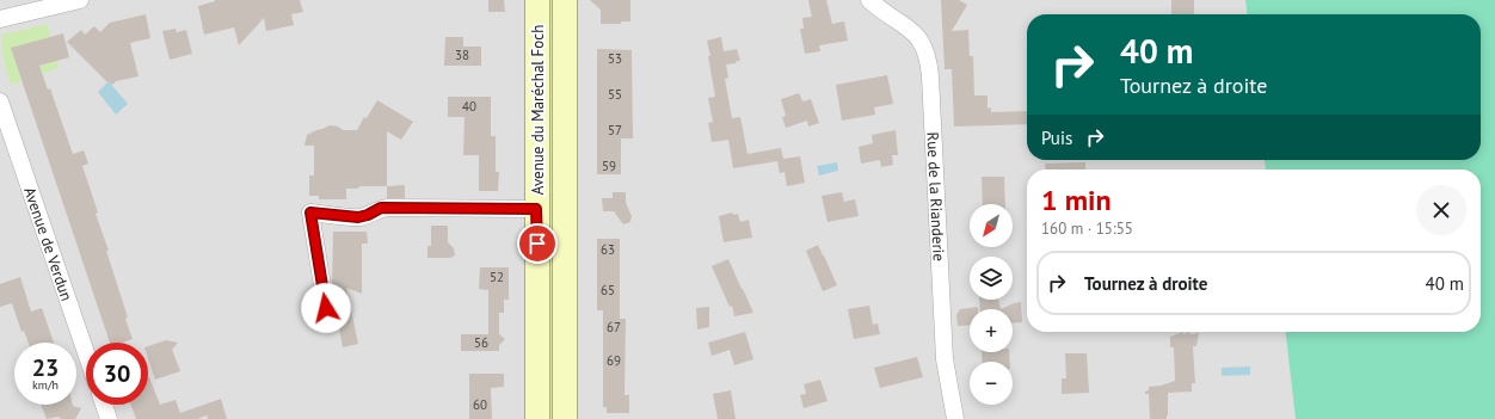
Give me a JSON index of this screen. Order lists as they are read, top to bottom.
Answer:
{
  "streets": {
    "main road": ["Avenue du Maréchal Foch"],
    "street": ["Rue de la Rianderie", "Avenue de Verdun"]
  },
  "house_numbers": [
    "38",
    "53",
    "55",
    "40",
    "57",
    "59",
    "63",
    "52",
    "65",
    "67",
    "56",
    "69",
    "60"
  ],
  "north": "bottom left",
  "page": {
    "turn": ["40 m", "Tournez à droite"],
    "then": "Puis",
    "heading": ["1 min", "160 m · 15:55"],
    "map_buttons": ["+", "−"],
    "list": [
      {
        "name": "Tournez à droite",
        "value": "40 m"
      }
    ],
    "speed": "23 km/h",
    "limit": "30"
  }
}
